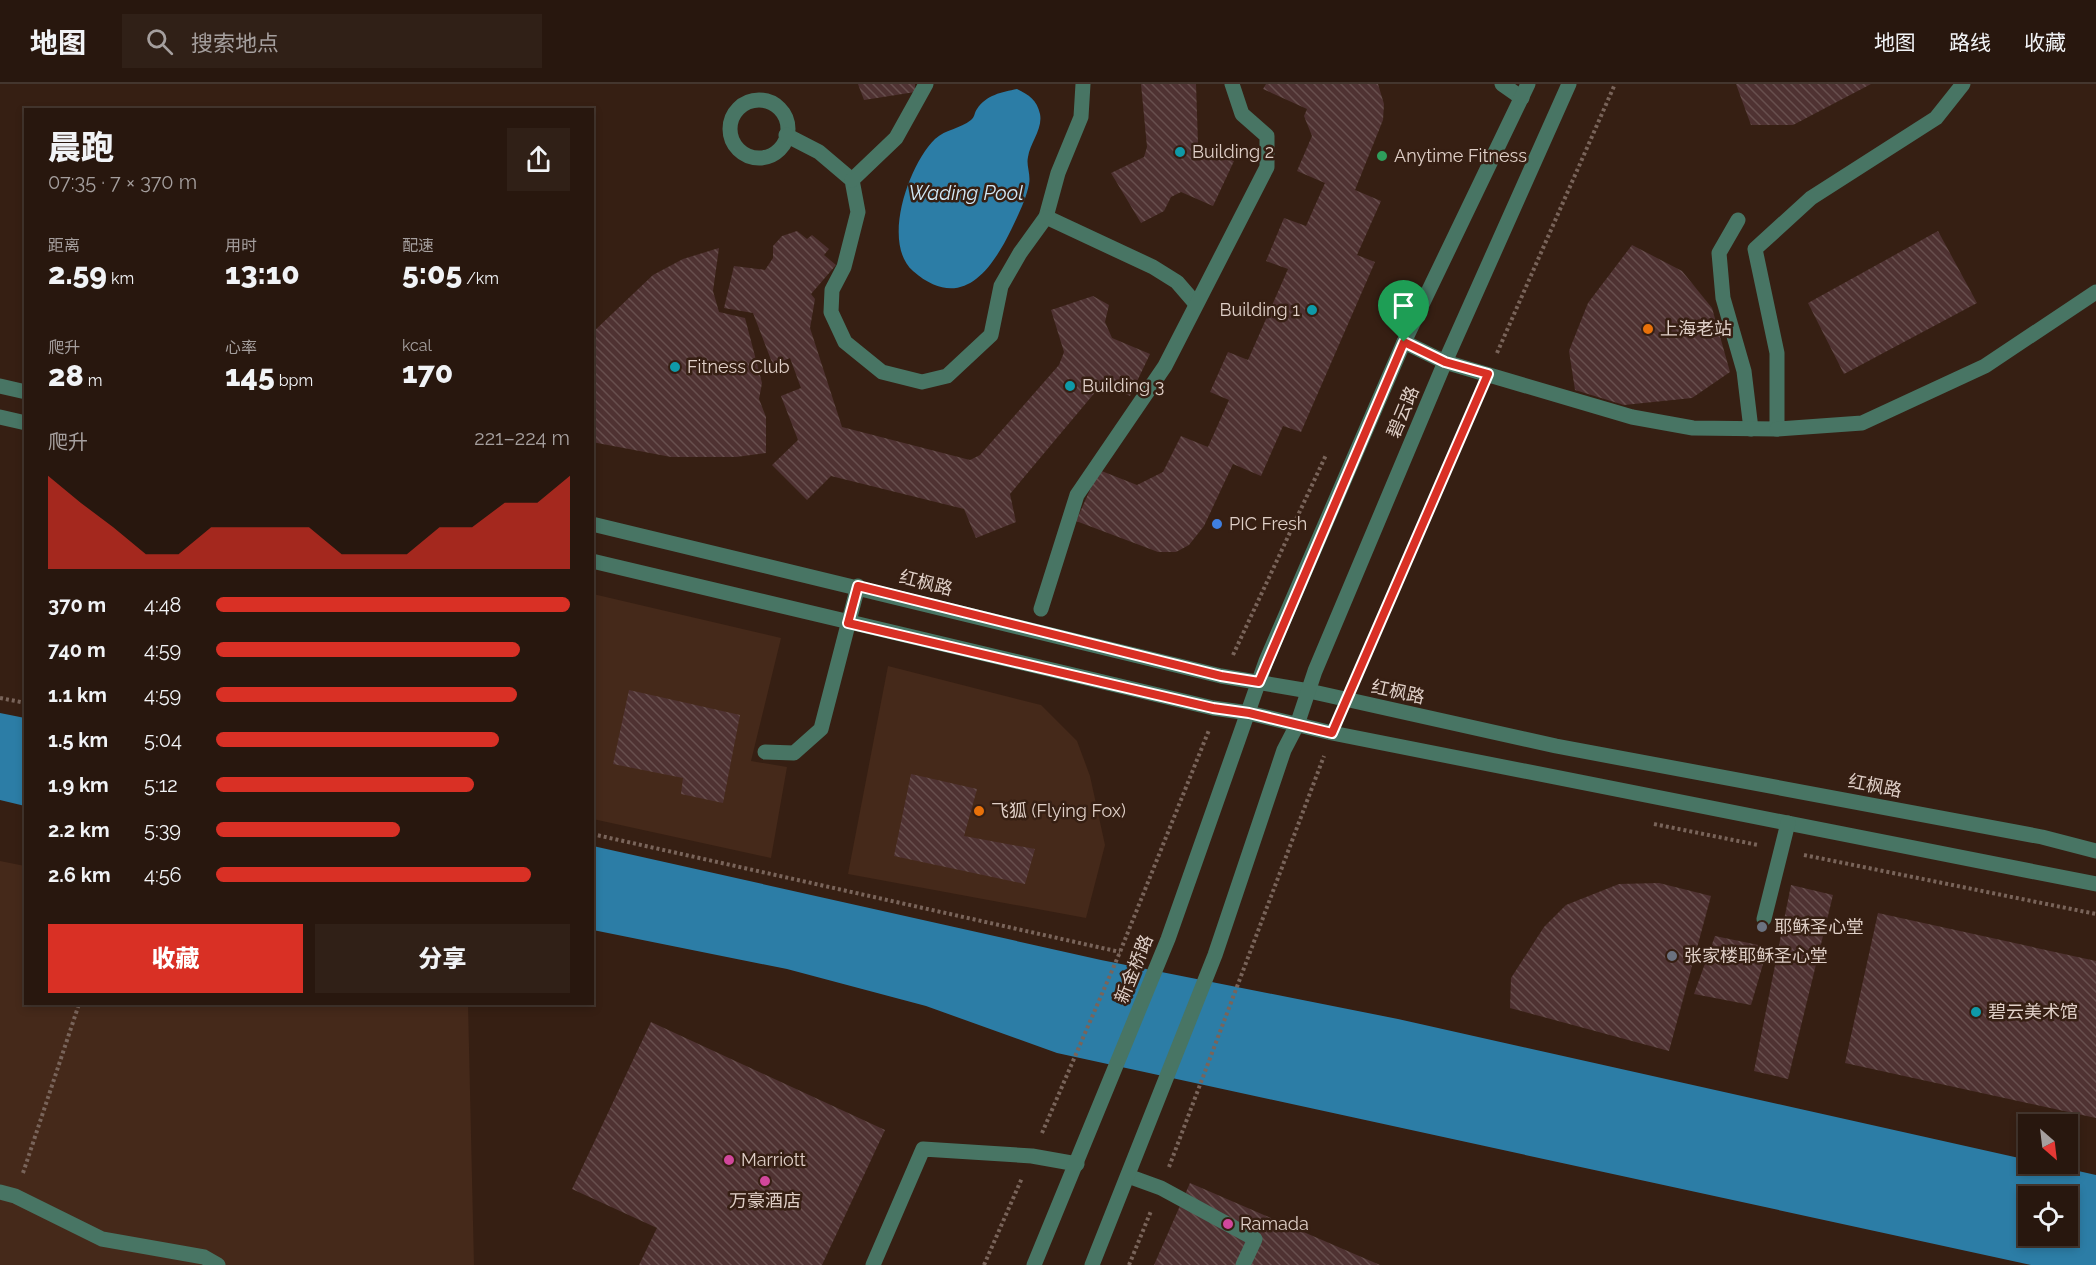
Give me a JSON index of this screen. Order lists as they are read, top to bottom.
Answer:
{
  "streets": {
    "street": ["碧云路", "红枫路", "新金桥路"]
  },
  "crossings": [
    ["碧云路", "红枫路"],
    ["碧云路", "新金桥路"],
    ["红枫路", "新金桥路"]
  ],
  "water": ["Wading Pool"],
  "places": [
    "Building 2",
    "Anytime Fitness",
    "Building 1",
    "上海老站",
    "Fitness Club",
    "Building 3",
    "PIC Fresh",
    "飞狐 (Flying Fox)",
    "耶稣圣心堂",
    "张家楼耶稣圣心堂",
    "碧云美术馆",
    "Marriott",
    "万豪酒店",
    "Ramada"
  ],
  "north": "bottom right",
  "page": {
    "header": "地图",
    "search": "搜索地点",
    "nav": ["地图", "路线", "收藏"],
    "heading": ["晨跑", "07:35 · 7 × 370 m"],
    "stats": [
      ["距离", "2.59 km"],
      ["用时", "13:10"],
      ["配速", "5:05 /km"],
      ["爬升", "28 m"],
      ["心率", "145 bpm"],
      ["kcal", "170"]
    ],
    "chart": ["爬升", "221–224 m"],
    "list": [
      {
        "name": "370 m",
        "note": "4:48"
      },
      {
        "name": "740 m",
        "note": "4:59"
      },
      {
        "name": "1.1 km",
        "note": "4:59"
      },
      {
        "name": "1.5 km",
        "note": "5:04"
      },
      {
        "name": "1.9 km",
        "note": "5:12"
      },
      {
        "name": "2.2 km",
        "note": "5:39"
      },
      {
        "name": "2.6 km",
        "note": "4:56"
      }
    ],
    "buttons": ["收藏", "分享"]
  }
}
